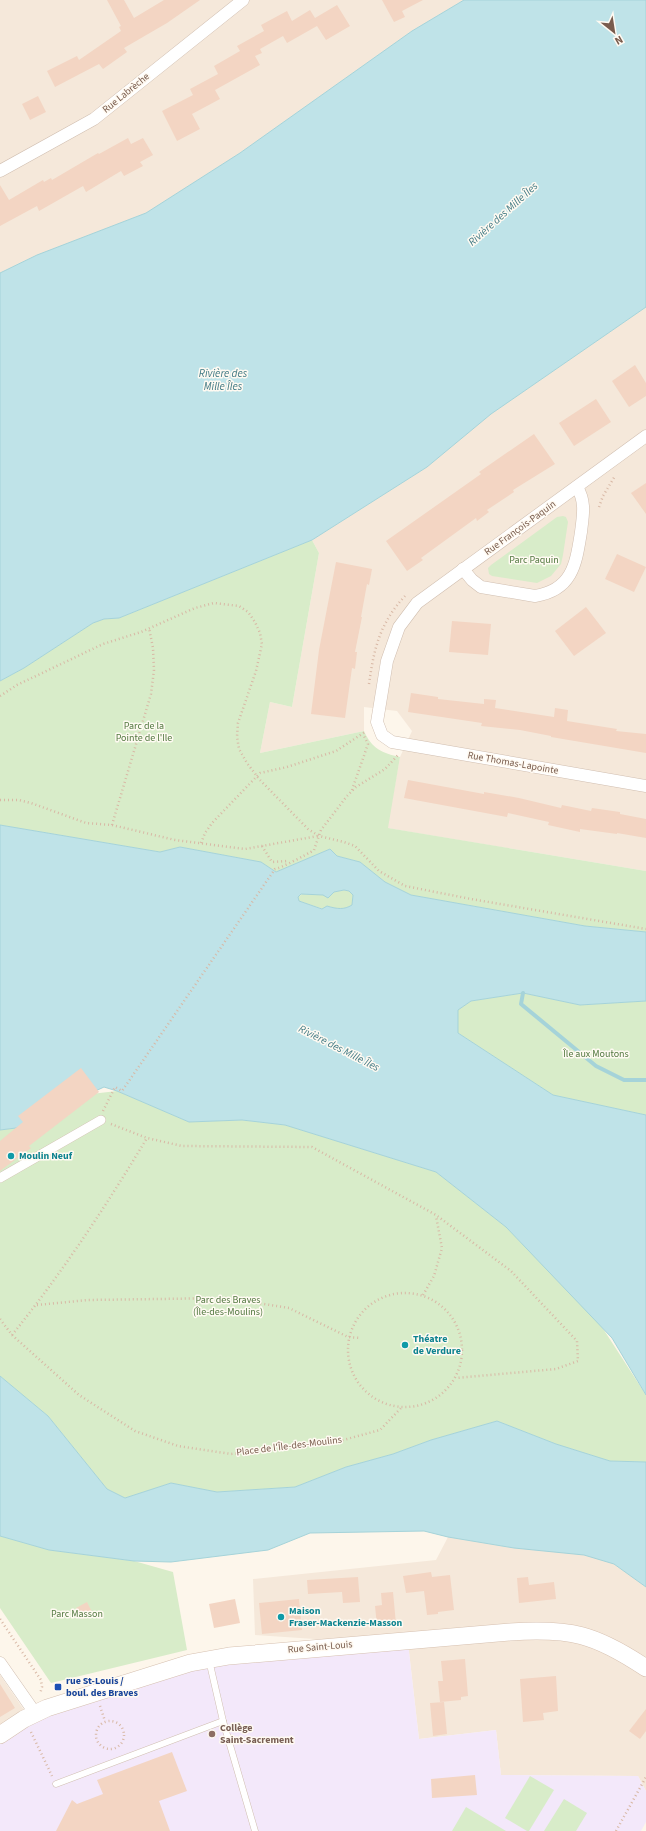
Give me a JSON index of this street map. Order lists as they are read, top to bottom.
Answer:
{
  "streets": {
    "main road": ["Rue Saint-Louis"],
    "street": ["Rue Labrèche", "Rue François-Paquin", "Rue Thomas-Lapointe"],
    "path": ["Place de l'Île-des-Moulins"]
  },
  "crossings": [
    ["Rue François-Paquin", "Rue Thomas-Lapointe"]
  ],
  "water": ["Rivière des Mille Îles"],
  "parks": [
    "Parc Paquin",
    "Parc de la Pointe de l'Ile",
    "Île aux Moutons",
    "Parc des Braves (Île-des-Moulins)",
    "Parc Masson"
  ],
  "places": {
    "other": [
      "Moulin Neuf",
      "Théatre de Verdure",
      "Maison Fraser-Mackenzie-Masson",
      "Collège Saint-Sacrement"
    ],
    "transit": ["rue St-Louis / boul. des Braves"]
  },
  "north": "bottom right"
}
